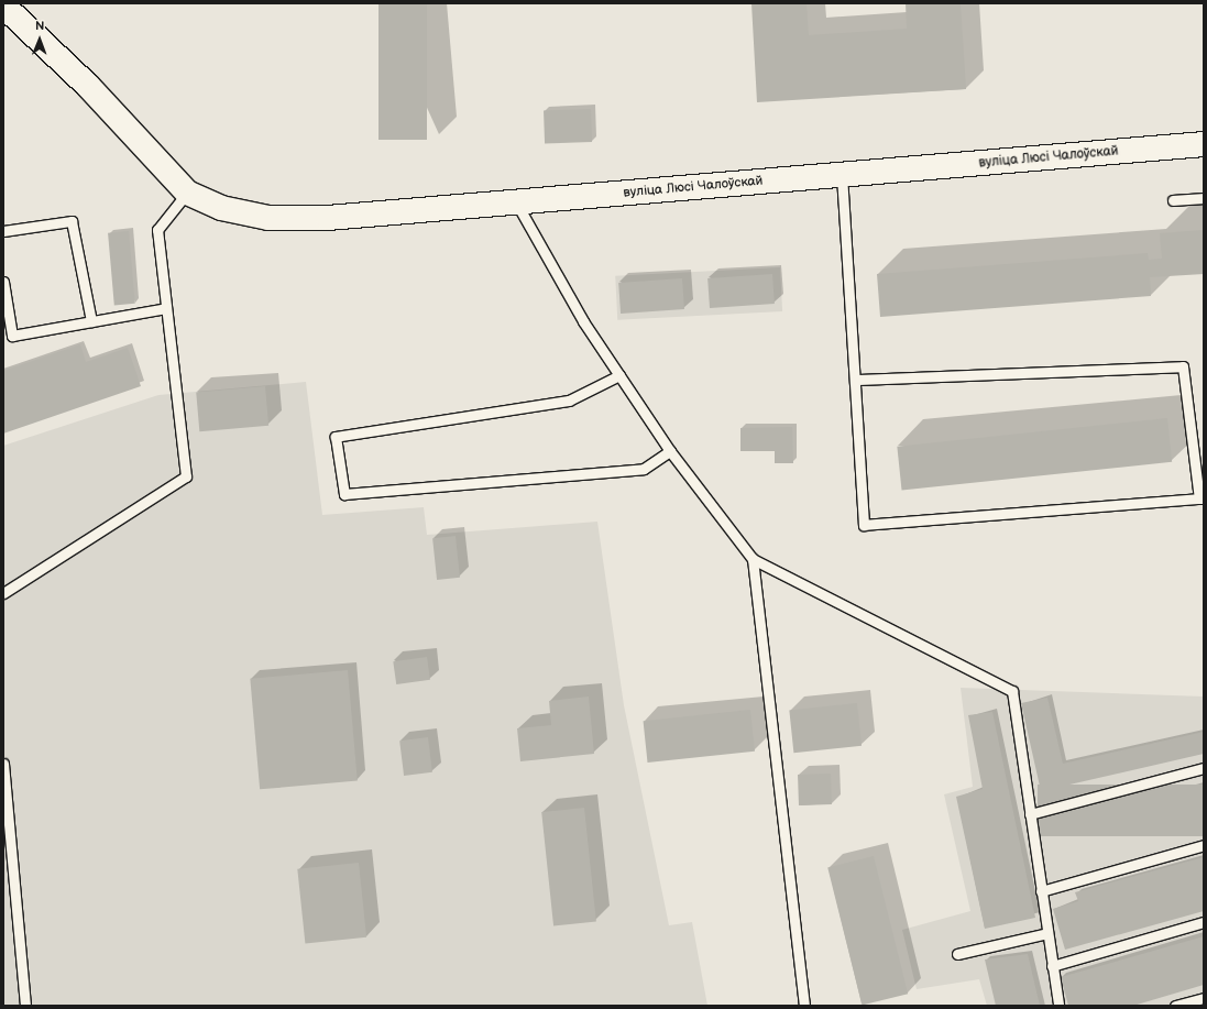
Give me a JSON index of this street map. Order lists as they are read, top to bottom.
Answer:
{
  "streets": {
    "street": ["вуліца Люсі Чалоўскай"]
  },
  "north": "top"
}
